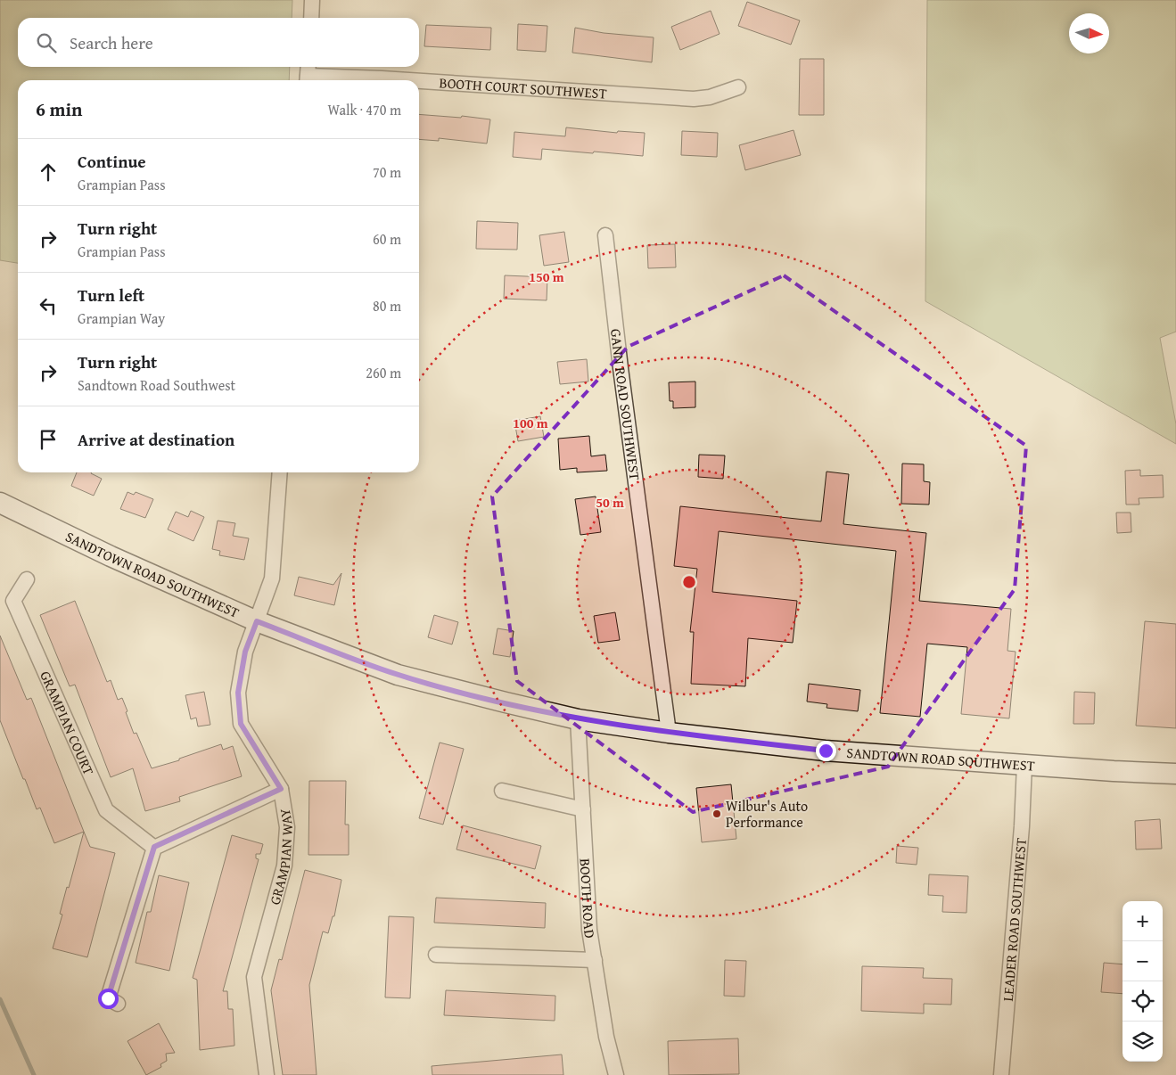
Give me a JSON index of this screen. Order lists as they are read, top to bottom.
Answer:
{
  "streets": {
    "street": [
      "BOOTH COURT SOUTHWEST",
      "GANN ROAD SOUTHWEST",
      "SANDTOWN ROAD SOUTHWEST",
      "GRAMPIAN COURT",
      "GRAMPIAN WAY",
      "BOOTH ROAD",
      "LEADER ROAD SOUTHWEST"
    ]
  },
  "crossings": [
    ["GANN ROAD SOUTHWEST", "SANDTOWN ROAD SOUTHWEST"],
    ["SANDTOWN ROAD SOUTHWEST", "GRAMPIAN WAY"],
    ["SANDTOWN ROAD SOUTHWEST", "BOOTH ROAD"],
    ["SANDTOWN ROAD SOUTHWEST", "LEADER ROAD SOUTHWEST"]
  ],
  "places": ["Wilbur's Auto Performance"],
  "north": "right",
  "page": {
    "search": "Search here",
    "heading": ["6 min", "Walk · 470 m"],
    "list": [
      ["Continue", "Grampian Pass", "70 m"],
      ["Turn right", "Grampian Pass", "60 m"],
      ["Turn left", "Grampian Way", "80 m"],
      ["Turn right", "Sandtown Road Southwest", "260 m"],
      "Arrive at destination"
    ],
    "map_buttons": ["+", "−"]
  },
  "rings": ["150 m", "100 m", "50 m"]
}
